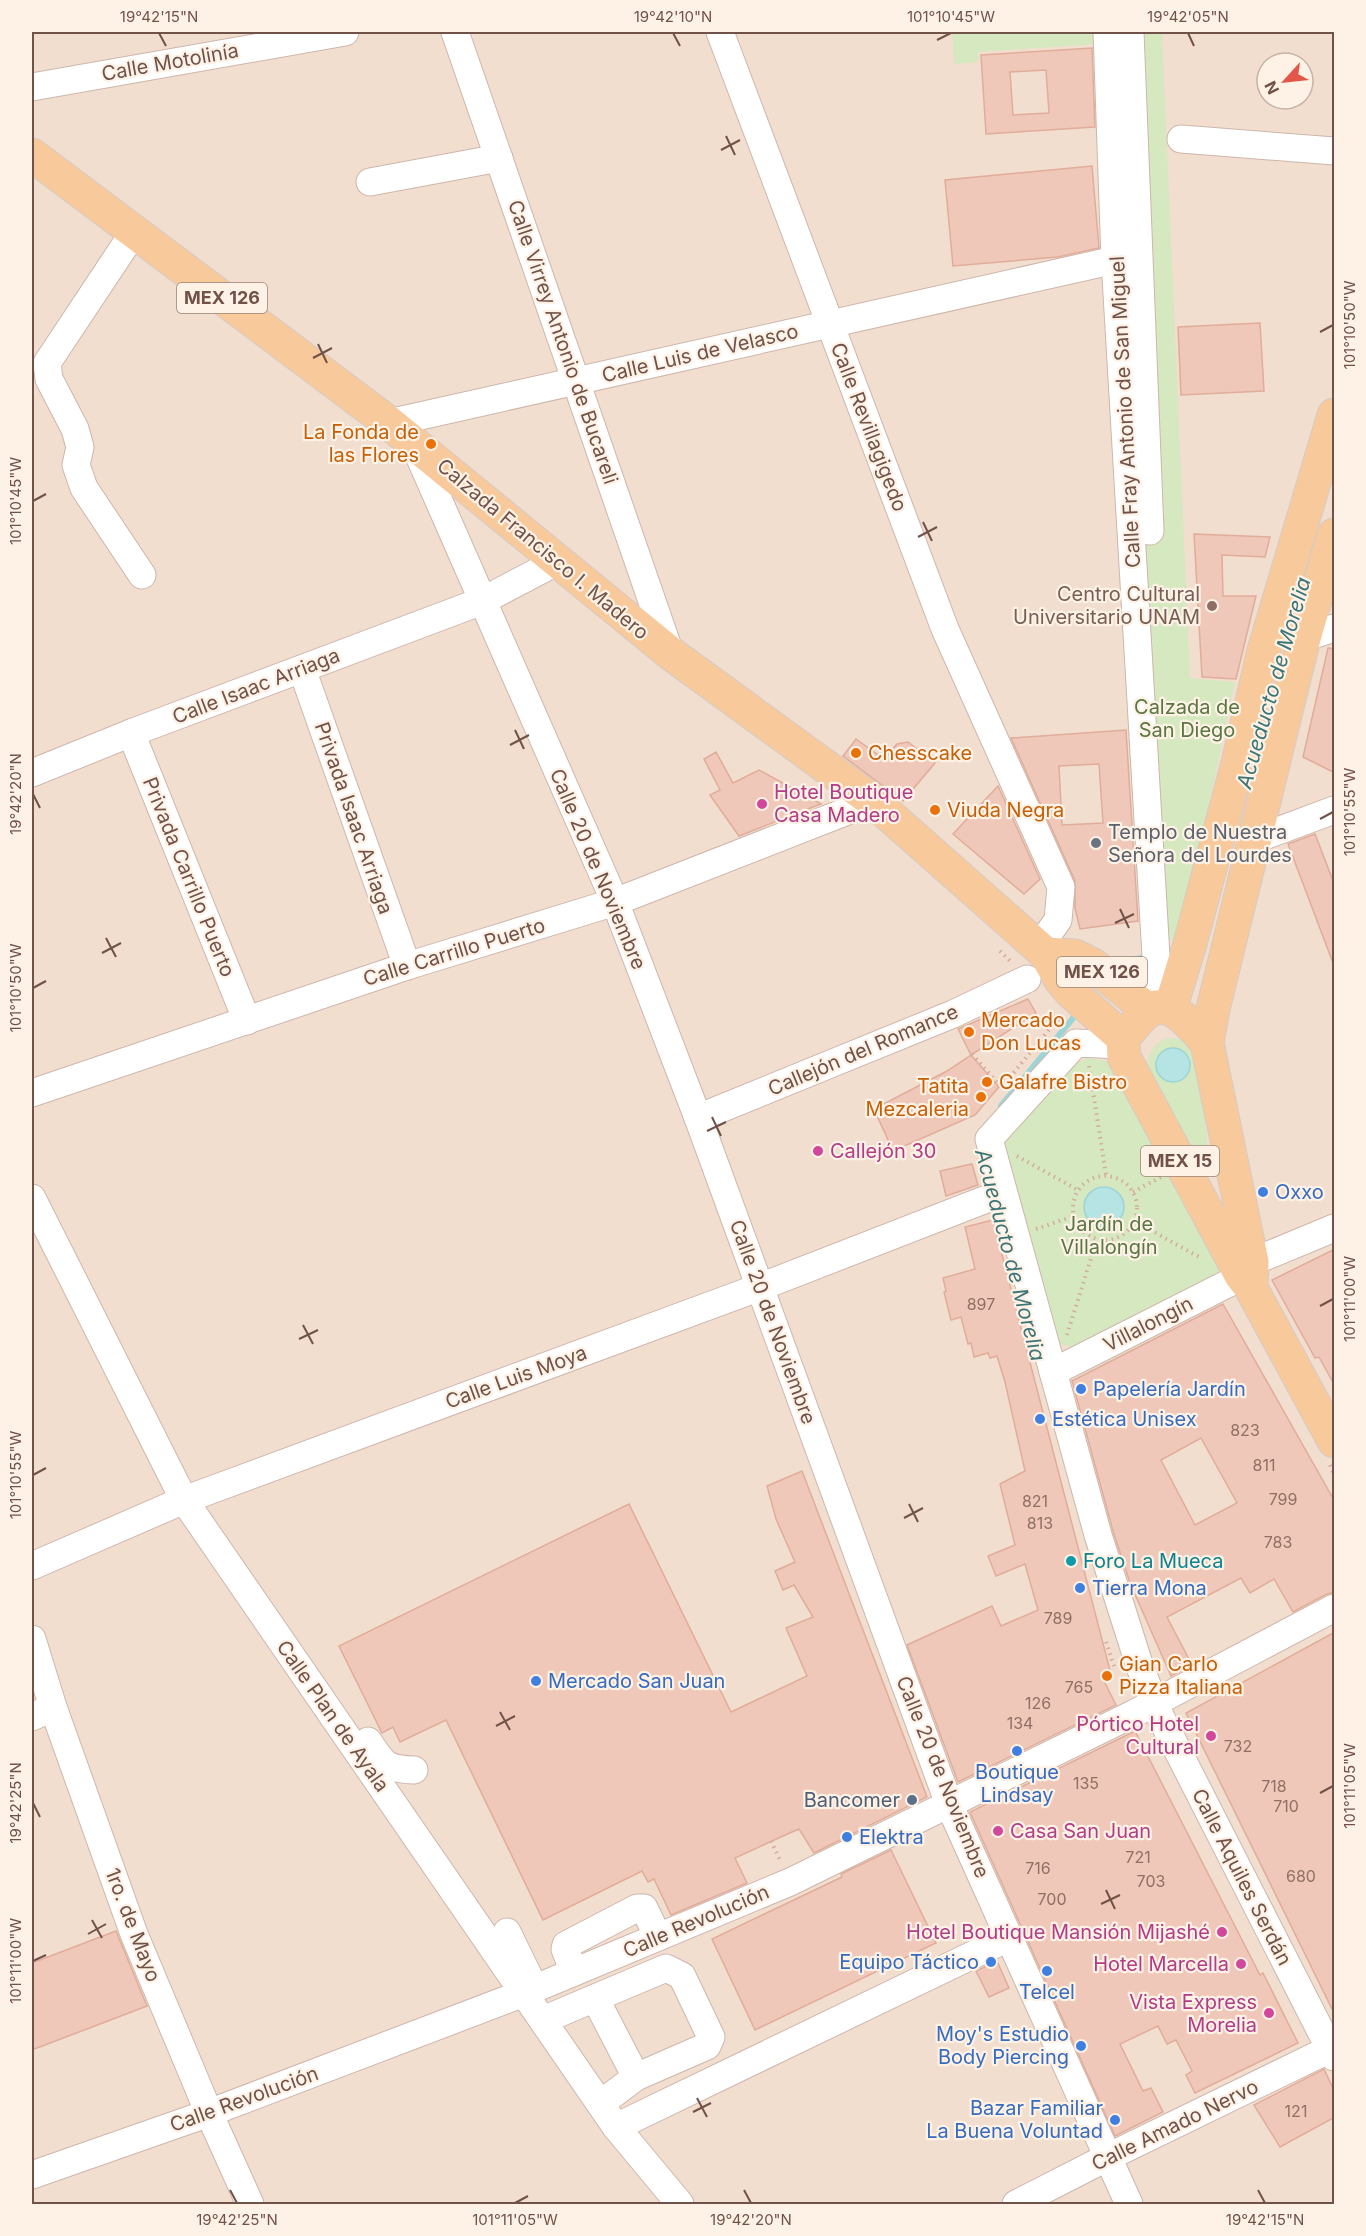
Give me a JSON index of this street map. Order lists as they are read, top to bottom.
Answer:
{
  "streets": {
    "main road": ["MEX 126", "Calzada Francisco I. Madero", "MEX 15"],
    "street": [
      "Calle Motolinía",
      "Calle Virrey Antonio de Bucareli",
      "Calle Luis de Velasco",
      "Calle Fray Antonio de San Miguel",
      "Calle Revillagigedo",
      "Calle Isaac Arriaga",
      "Privada Isaac Arriaga",
      "Calle 20 de Noviembre",
      "Privada Carrillo Puerto",
      "Calle Carrillo Puerto",
      "Callejón del Romance",
      "Villalongín",
      "Calle Luis Moya",
      "Calle Plan de Ayala",
      "Calle Aquiles Serdán",
      "Calle Revolución",
      "1ro. de Mayo",
      "Calle Amado Nervo"
    ]
  },
  "crossings": [
    ["MEX 126", "Calle Fray Antonio de San Miguel"],
    ["MEX 126", "Calle Revillagigedo"],
    ["MEX 126", "Calzada Francisco I. Madero"],
    ["MEX 126", "Callejón del Romance"],
    ["MEX 126", "MEX 15"],
    ["MEX 126", "Calle Aquiles Serdán"],
    ["Calle Virrey Antonio de Bucareli", "Calle Luis de Velasco"],
    ["Calle Virrey Antonio de Bucareli", "Calzada Francisco I. Madero"],
    ["Calle Luis de Velasco", "Calle Fray Antonio de San Miguel"],
    ["Calle Luis de Velasco", "Calle Revillagigedo"],
    ["Calle Luis de Velasco", "Calzada Francisco I. Madero"],
    ["Calle Luis de Velasco", "Calle 20 de Noviembre"],
    ["Calle Revillagigedo", "Calzada Francisco I. Madero"],
    ["Calle Revillagigedo", "Callejón del Romance"],
    ["Calzada Francisco I. Madero", "Calle Isaac Arriaga"],
    ["Calzada Francisco I. Madero", "Calle 20 de Noviembre"],
    ["Calzada Francisco I. Madero", "Calle Carrillo Puerto"],
    ["Calzada Francisco I. Madero", "Callejón del Romance"],
    ["Calle Isaac Arriaga", "Privada Isaac Arriaga"],
    ["Calle Isaac Arriaga", "Calle 20 de Noviembre"],
    ["Calle Isaac Arriaga", "Privada Carrillo Puerto"],
    ["Privada Isaac Arriaga", "Calle Carrillo Puerto"],
    ["Calle 20 de Noviembre", "Calle Carrillo Puerto"],
    ["Calle 20 de Noviembre", "Callejón del Romance"],
    ["Calle 20 de Noviembre", "Calle Luis Moya"],
    ["Calle 20 de Noviembre", "Calle Revolución"],
    ["Calle 20 de Noviembre", "Calle Amado Nervo"],
    ["Privada Carrillo Puerto", "Calle Carrillo Puerto"],
    ["MEX 15", "Villalongín"],
    ["MEX 15", "Calle Aquiles Serdán"],
    ["Villalongín", "Calle Aquiles Serdán"],
    ["Calle Luis Moya", "Calle Plan de Ayala"],
    ["Calle Luis Moya", "Calle Aquiles Serdán"],
    ["Calle Plan de Ayala", "Calle Revolución"],
    ["Calle Aquiles Serdán", "Calle Revolución"],
    ["Calle Aquiles Serdán", "Calle Amado Nervo"],
    ["Calle Revolución", "1ro. de Mayo"]
  ],
  "water": ["Acueducto de Morelia"],
  "parks": ["Calzada de San Diego", "Jardín de Villalongín"],
  "places": [
    "La Fonda de las Flores",
    "Centro Cultural Universitario UNAM",
    "Chesscake",
    "Hotel Boutique Casa Madero",
    "Viuda Negra",
    "Templo de Nuestra Señora del Lourdes",
    "Mercado Don Lucas",
    "Galafre Bistro",
    "Tatita Mezcaleria",
    "Callejón 30",
    "Oxxo",
    "Papelería Jardín",
    "Estética Unisex",
    "Foro La Mueca",
    "Tierra Mona",
    "Gian Carlo Pizza Italiana",
    "Mercado San Juan",
    "Pórtico Hotel Cultural",
    "Boutique Lindsay",
    "Bancomer",
    "Casa San Juan",
    "Elektra",
    "Hotel Boutique Mansión Mijashé",
    "Equipo Táctico",
    "Hotel Marcella",
    "Telcel",
    "Vista Express Morelia",
    "Moy's Estudio Body Piercing",
    "Bazar Familiar La Buena Voluntad"
  ],
  "house_numbers": [
    "897",
    "823",
    "811",
    "799",
    "821",
    "813",
    "783",
    "789",
    "765",
    "126",
    "134",
    "732",
    "135",
    "718",
    "710",
    "721",
    "716",
    "680",
    "703",
    "700",
    "121"
  ],
  "north": "bottom left",
  "coordinates": [
    "19°42'15\"N",
    "19°42'10\"N",
    "101°10'45\"W",
    "19°42'05\"N",
    "101°10'50\"W",
    "19°42'20\"N",
    "101°10'55\"W",
    "101°11'00\"W",
    "101°11'05\"W",
    "19°42'25\"N"
  ]
}
